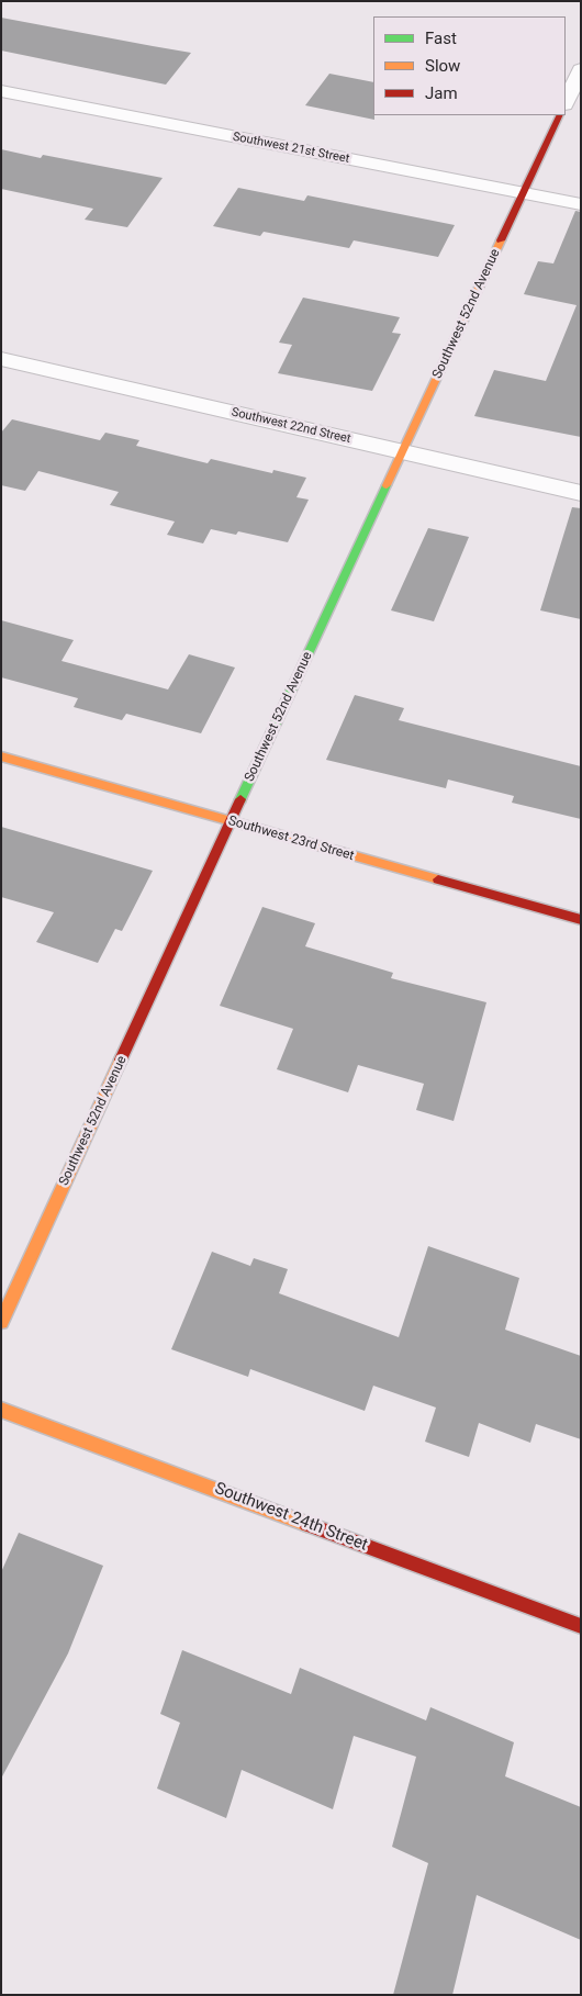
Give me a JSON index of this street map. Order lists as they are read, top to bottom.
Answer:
{
  "streets": {
    "street": [
      "Southwest 21st Street",
      "Southwest 52nd Avenue",
      "Southwest 22nd Street",
      "Southwest 23rd Street",
      "Southwest 24th Street"
    ]
  },
  "crossings": [
    ["Southwest 21st Street", "Southwest 52nd Avenue"],
    ["Southwest 52nd Avenue", "Southwest 22nd Street"],
    ["Southwest 52nd Avenue", "Southwest 23rd Street"]
  ],
  "legend": ["Fast", "Slow", "Jam"]
}
